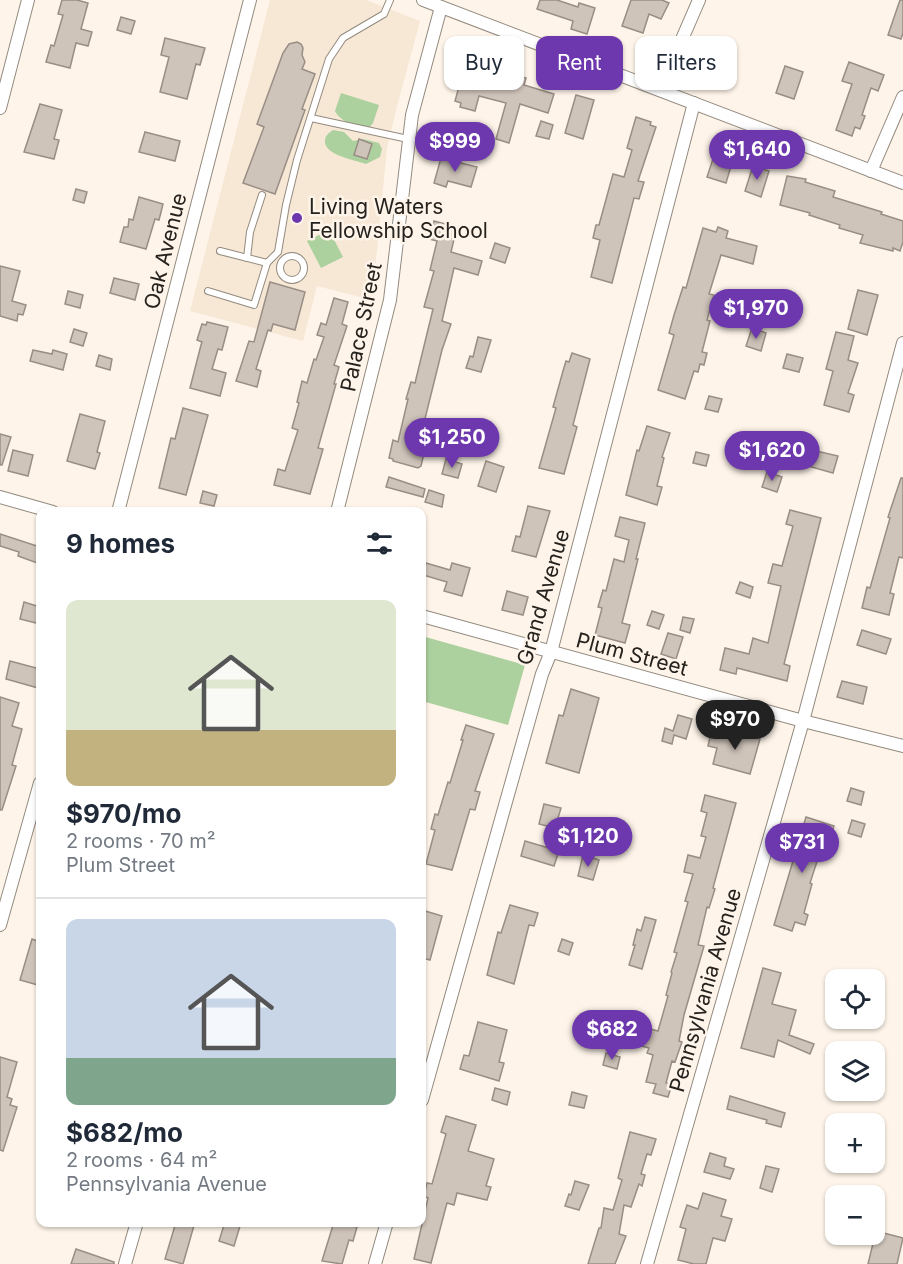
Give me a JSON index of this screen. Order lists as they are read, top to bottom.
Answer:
{
  "streets": {
    "street": [
      "Oak Avenue",
      "Palace Street",
      "Grand Avenue",
      "Plum Street",
      "Pennsylvania Avenue"
    ]
  },
  "crossings": [
    ["Grand Avenue", "Plum Street"],
    ["Plum Street", "Pennsylvania Avenue"]
  ],
  "places": ["Living Waters Fellowship School"],
  "page": {
    "chip": ["Buy", "Rent", "Filters"],
    "price": [
      "$999",
      "$1,640",
      "$1,970",
      "$1,250",
      "$1,620",
      "$970",
      "$1,120",
      "$731",
      "$682"
    ],
    "heading": "9 homes",
    "list": [
      {
        "name": "$970/mo",
        "note": "2 rooms · 70 m² · Plum Street"
      },
      {
        "name": "$682/mo",
        "note": "2 rooms · 64 m² · Pennsylvania Avenue"
      }
    ],
    "map_buttons": ["+", "−"]
  }
}
